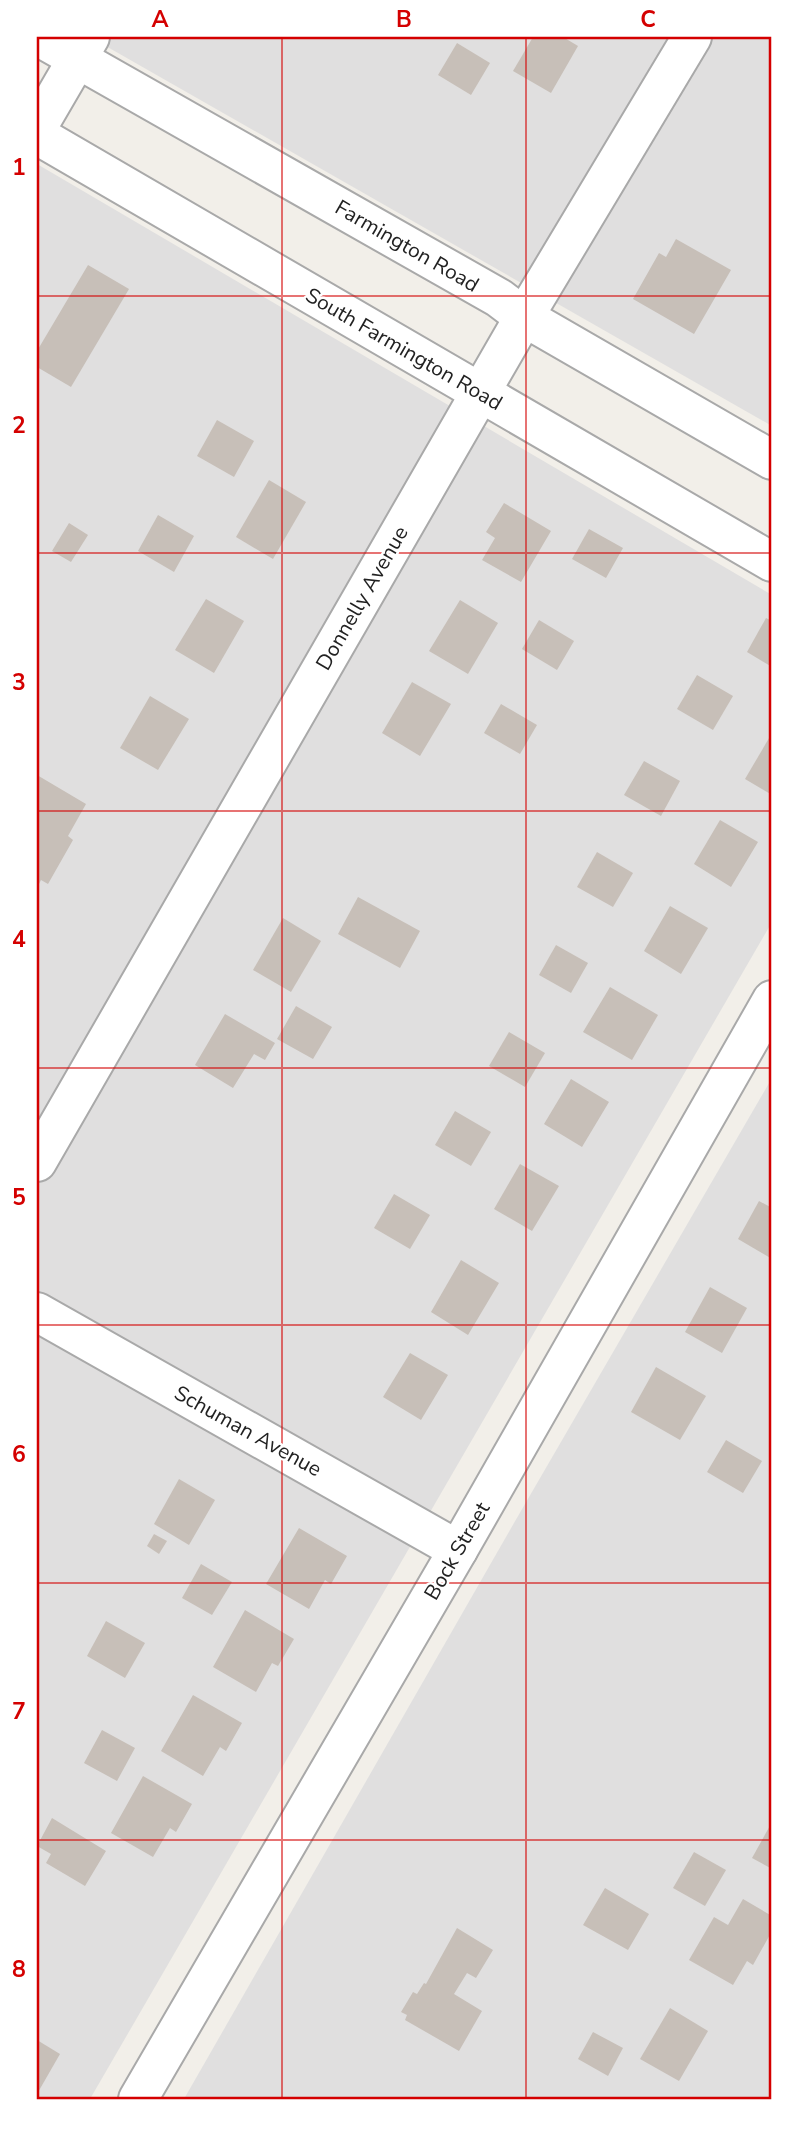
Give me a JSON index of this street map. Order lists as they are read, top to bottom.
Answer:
{
  "streets": {
    "street": [
      "Farmington Road",
      "South Farmington Road",
      "Donnelly Avenue",
      "Schuman Avenue",
      "Bock Street"
    ]
  },
  "crossings": [
    ["Farmington Road", "Donnelly Avenue"],
    ["South Farmington Road", "Donnelly Avenue"],
    ["Schuman Avenue", "Bock Street"]
  ],
  "grid": {
    "columns": ["A", "B", "C"],
    "rows": [
      "1",
      "2",
      "3",
      "4",
      "5",
      "6",
      "7",
      "8"
    ]
  }
}
